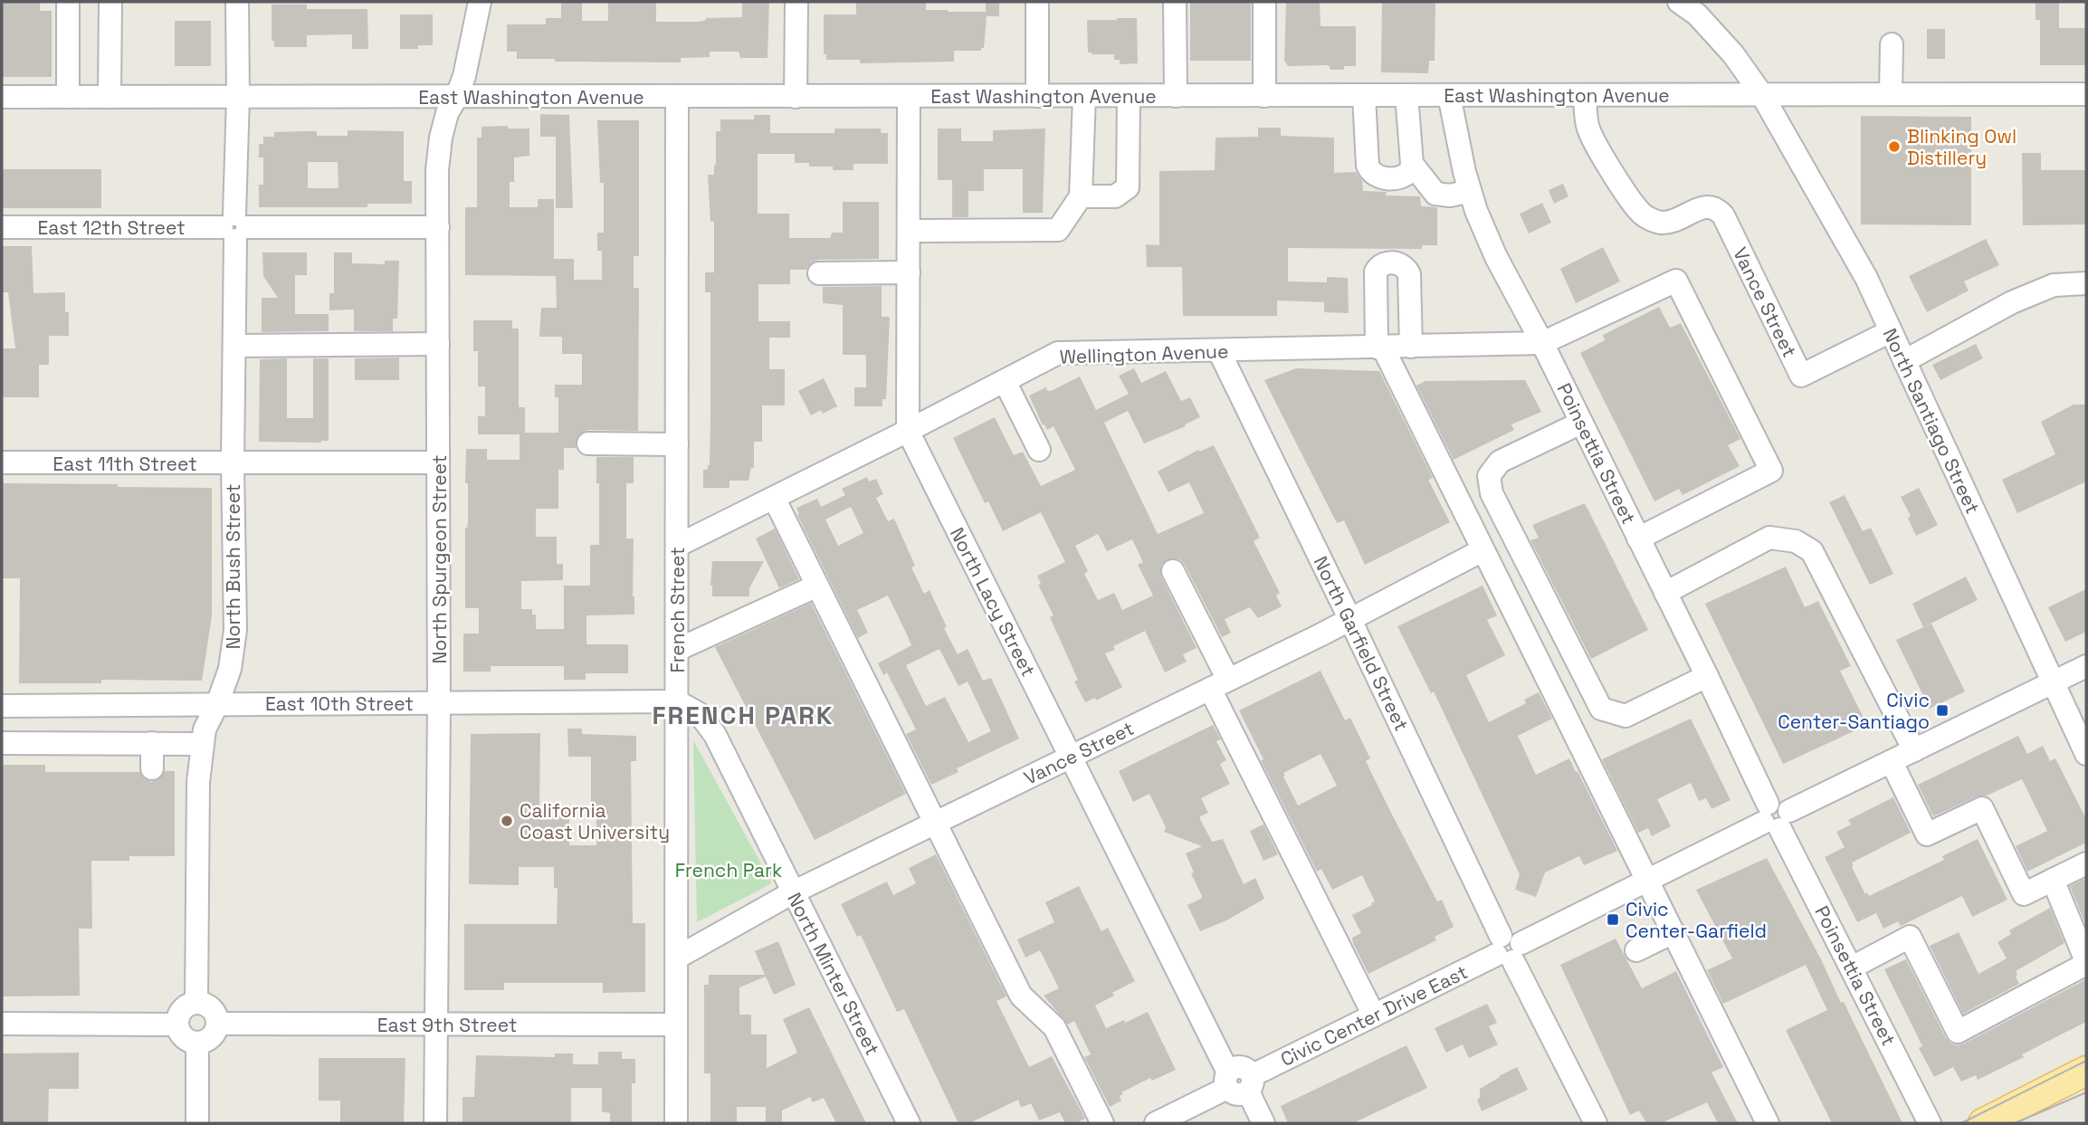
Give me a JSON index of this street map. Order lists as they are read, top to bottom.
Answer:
{
  "streets": {
    "street": [
      "East Washington Avenue",
      "East 12th Street",
      "Vance Street",
      "Wellington Avenue",
      "North Santiago Street",
      "Poinsettia Street",
      "East 11th Street",
      "North Spurgeon Street",
      "North Bush Street",
      "North Lacy Street",
      "French Street",
      "North Garfield Street",
      "East 10th Street",
      "North Minter Street",
      "Civic Center Drive East",
      "East 9th Street"
    ]
  },
  "crossings": [
    ["East Washington Avenue", "Vance Street"],
    ["East Washington Avenue", "North Santiago Street"],
    ["East Washington Avenue", "Poinsettia Street"],
    ["East Washington Avenue", "North Spurgeon Street"],
    ["East Washington Avenue", "North Bush Street"],
    ["East Washington Avenue", "North Lacy Street"],
    ["East Washington Avenue", "French Street"],
    ["East 12th Street", "North Spurgeon Street"],
    ["East 12th Street", "North Bush Street"],
    ["Vance Street", "North Santiago Street"],
    ["Vance Street", "North Lacy Street"],
    ["Vance Street", "French Street"],
    ["Vance Street", "North Garfield Street"],
    ["Vance Street", "North Minter Street"],
    ["Wellington Avenue", "Poinsettia Street"],
    ["Wellington Avenue", "North Lacy Street"],
    ["Wellington Avenue", "French Street"],
    ["Wellington Avenue", "North Garfield Street"],
    ["North Santiago Street", "Civic Center Drive East"],
    ["Poinsettia Street", "Civic Center Drive East"],
    ["East 11th Street", "North Spurgeon Street"],
    ["East 11th Street", "North Bush Street"],
    ["North Spurgeon Street", "East 10th Street"],
    ["North Spurgeon Street", "East 9th Street"],
    ["North Bush Street", "East 10th Street"],
    ["North Bush Street", "East 9th Street"],
    ["North Lacy Street", "Civic Center Drive East"],
    ["French Street", "East 10th Street"],
    ["French Street", "North Minter Street"],
    ["French Street", "East 9th Street"],
    ["North Garfield Street", "Civic Center Drive East"],
    ["East 10th Street", "North Minter Street"]
  ],
  "districts": ["FRENCH PARK"],
  "parks": ["French Park"],
  "places": {
    "other": ["Blinking Owl Distillery", "California Coast University"],
    "transit": ["Civic Center-Santiago", "Civic Center-Garfield"]
  }
}
